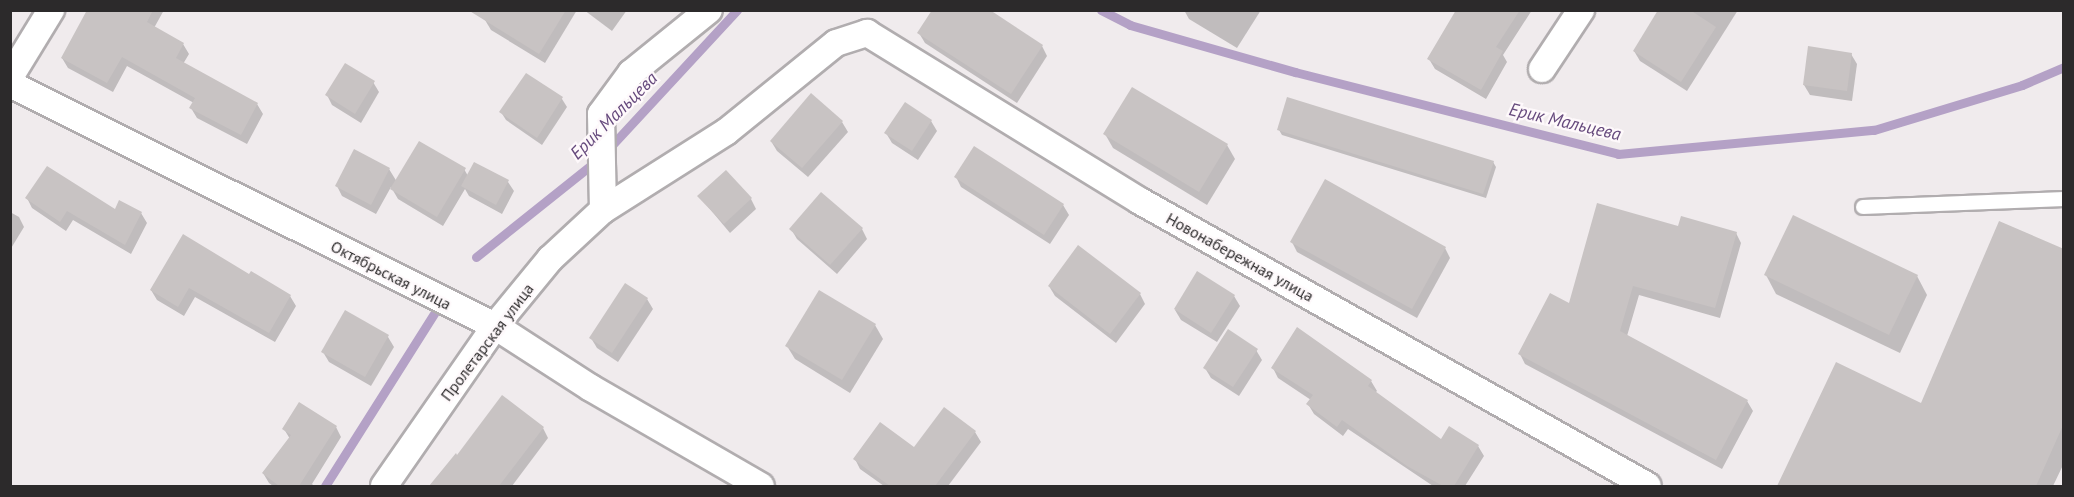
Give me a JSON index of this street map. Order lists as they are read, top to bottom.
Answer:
{
  "streets": {
    "street": ["Новонабережная улица", "Октябрьская улица", "Пролетарская улица"]
  },
  "crossings": [
    ["Новонабережная улица", "Пролетарская улица"],
    ["Октябрьская улица", "Пролетарская улица"]
  ],
  "water": ["Ерик Мальцева"]
}
